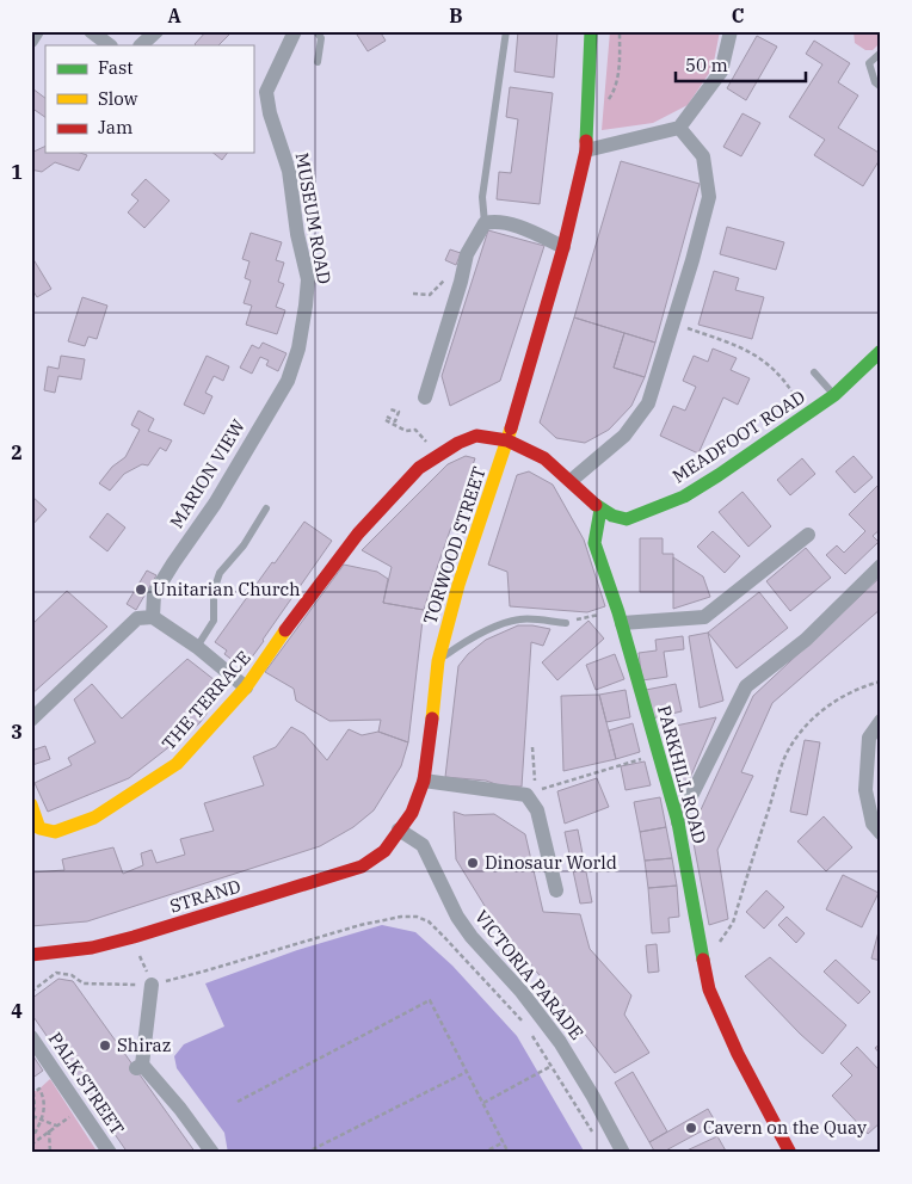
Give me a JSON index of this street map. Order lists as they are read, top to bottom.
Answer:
{
  "streets": {
    "street": [
      "MUSEUM ROAD",
      "MEADFOOT ROAD",
      "MARION VIEW",
      "TORWOOD STREET",
      "THE TERRACE",
      "PARKHILL ROAD",
      "STRAND",
      "VICTORIA PARADE",
      "PALK STREET"
    ]
  },
  "crossings": [
    ["MUSEUM ROAD", "MARION VIEW"],
    ["MEADFOOT ROAD", "PARKHILL ROAD"],
    ["TORWOOD STREET", "THE TERRACE"],
    ["TORWOOD STREET", "STRAND"],
    ["TORWOOD STREET", "VICTORIA PARADE"]
  ],
  "places": [
    "Unitarian Church",
    "Dinosaur World",
    "Shiraz",
    "Cavern on the Quay"
  ],
  "legend": ["Fast", "Slow", "Jam"],
  "scale_bar": "50 m",
  "grid": {
    "columns": ["A", "B", "C"],
    "rows": [
      "1",
      "2",
      "3",
      "4"
    ]
  }
}
